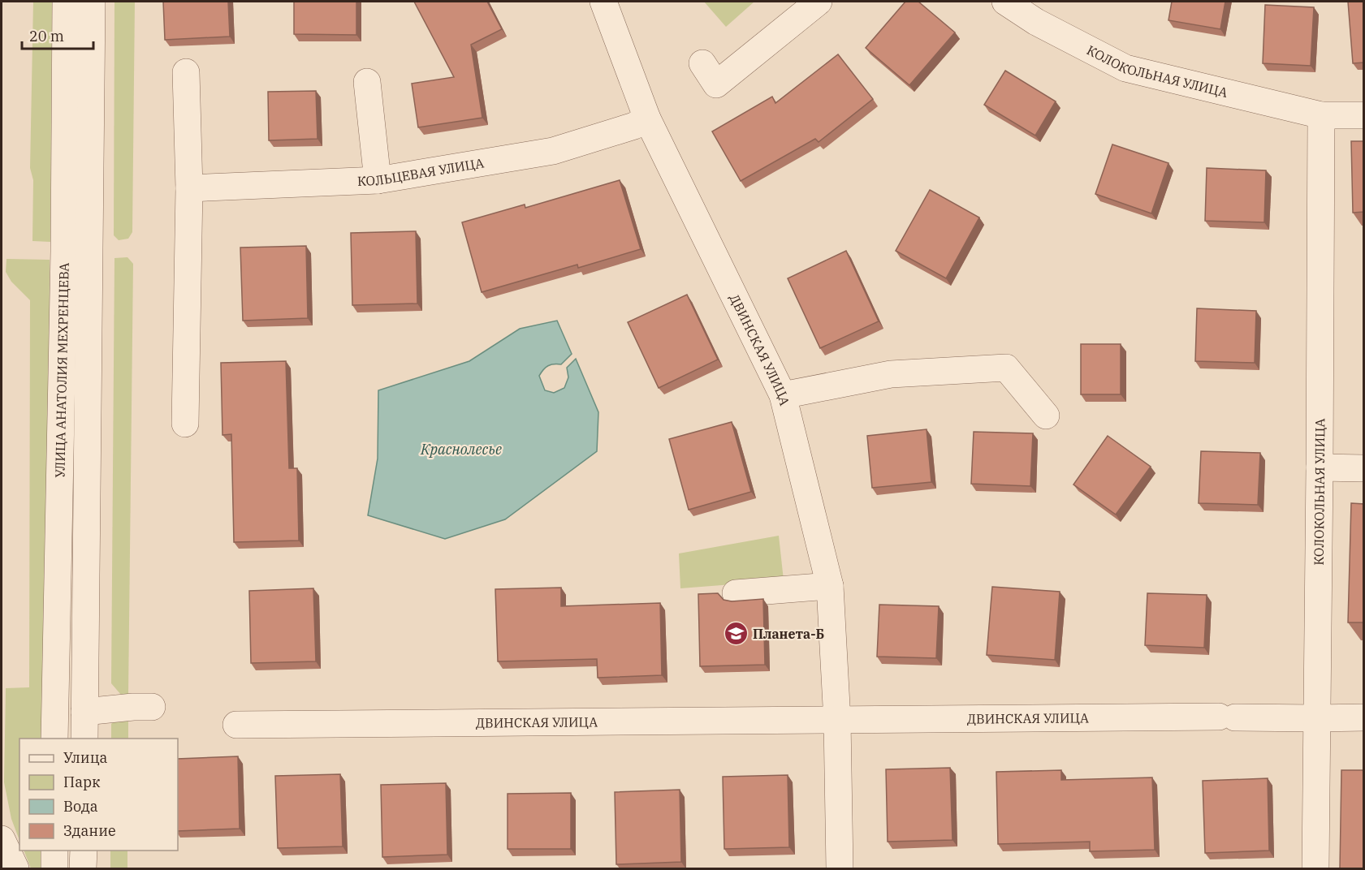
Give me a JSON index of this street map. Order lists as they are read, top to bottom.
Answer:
{
  "streets": {
    "street": [
      "КОЛОКОЛЬНАЯ УЛИЦА",
      "КОЛЬЦЕВАЯ УЛИЦА",
      "ДВИНСКАЯ УЛИЦА",
      "УЛИЦА АНАТОЛИЯ МЕХРЕНЦЕВА"
    ]
  },
  "crossings": [
    ["КОЛОКОЛЬНАЯ УЛИЦА", "ДВИНСКАЯ УЛИЦА"],
    ["КОЛЬЦЕВАЯ УЛИЦА", "ДВИНСКАЯ УЛИЦА"]
  ],
  "water": ["Краснолесье"],
  "places": {
    "school or university": ["Планета-Б"]
  },
  "legend": [
    "Улица",
    "Парк",
    "Вода",
    "Здание"
  ],
  "scale_bar": "20 m"
}
